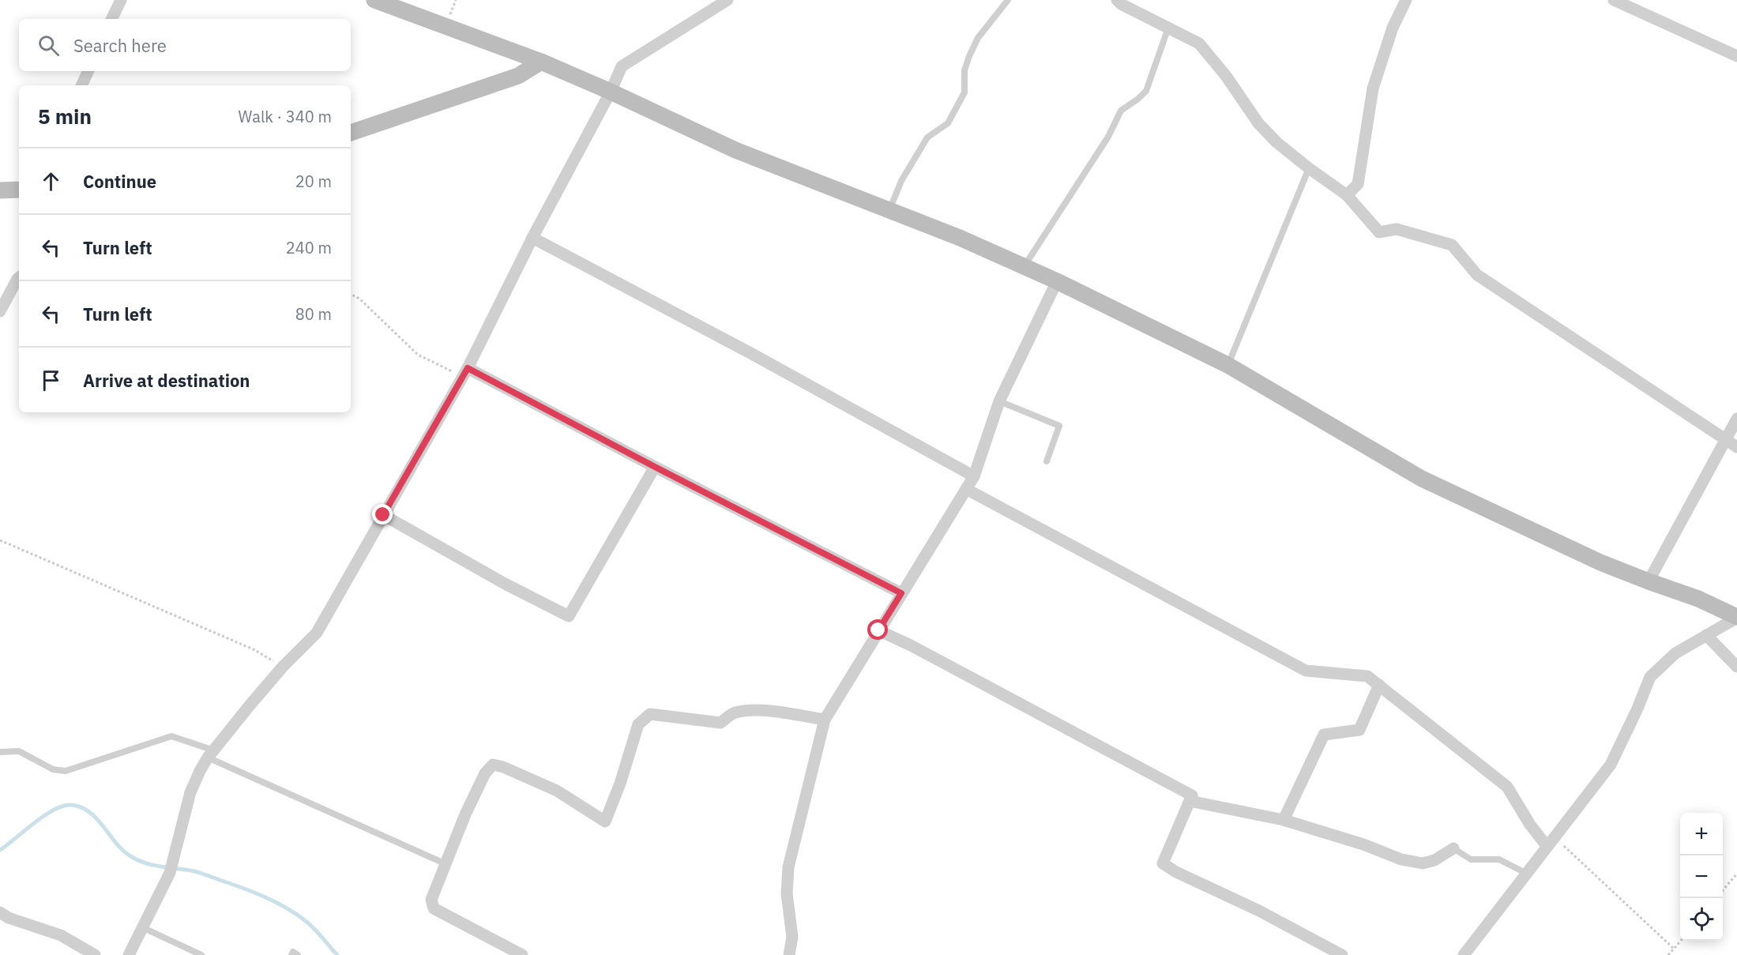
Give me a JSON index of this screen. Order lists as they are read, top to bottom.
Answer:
{
  "page": {
    "search": "Search here",
    "heading": ["5 min", "Walk · 340 m"],
    "list": [
      ["Continue", "20 m"],
      ["Turn left", "240 m"],
      ["Turn left", "80 m"],
      "Arrive at destination"
    ],
    "map_buttons": ["+", "−"]
  }
}
